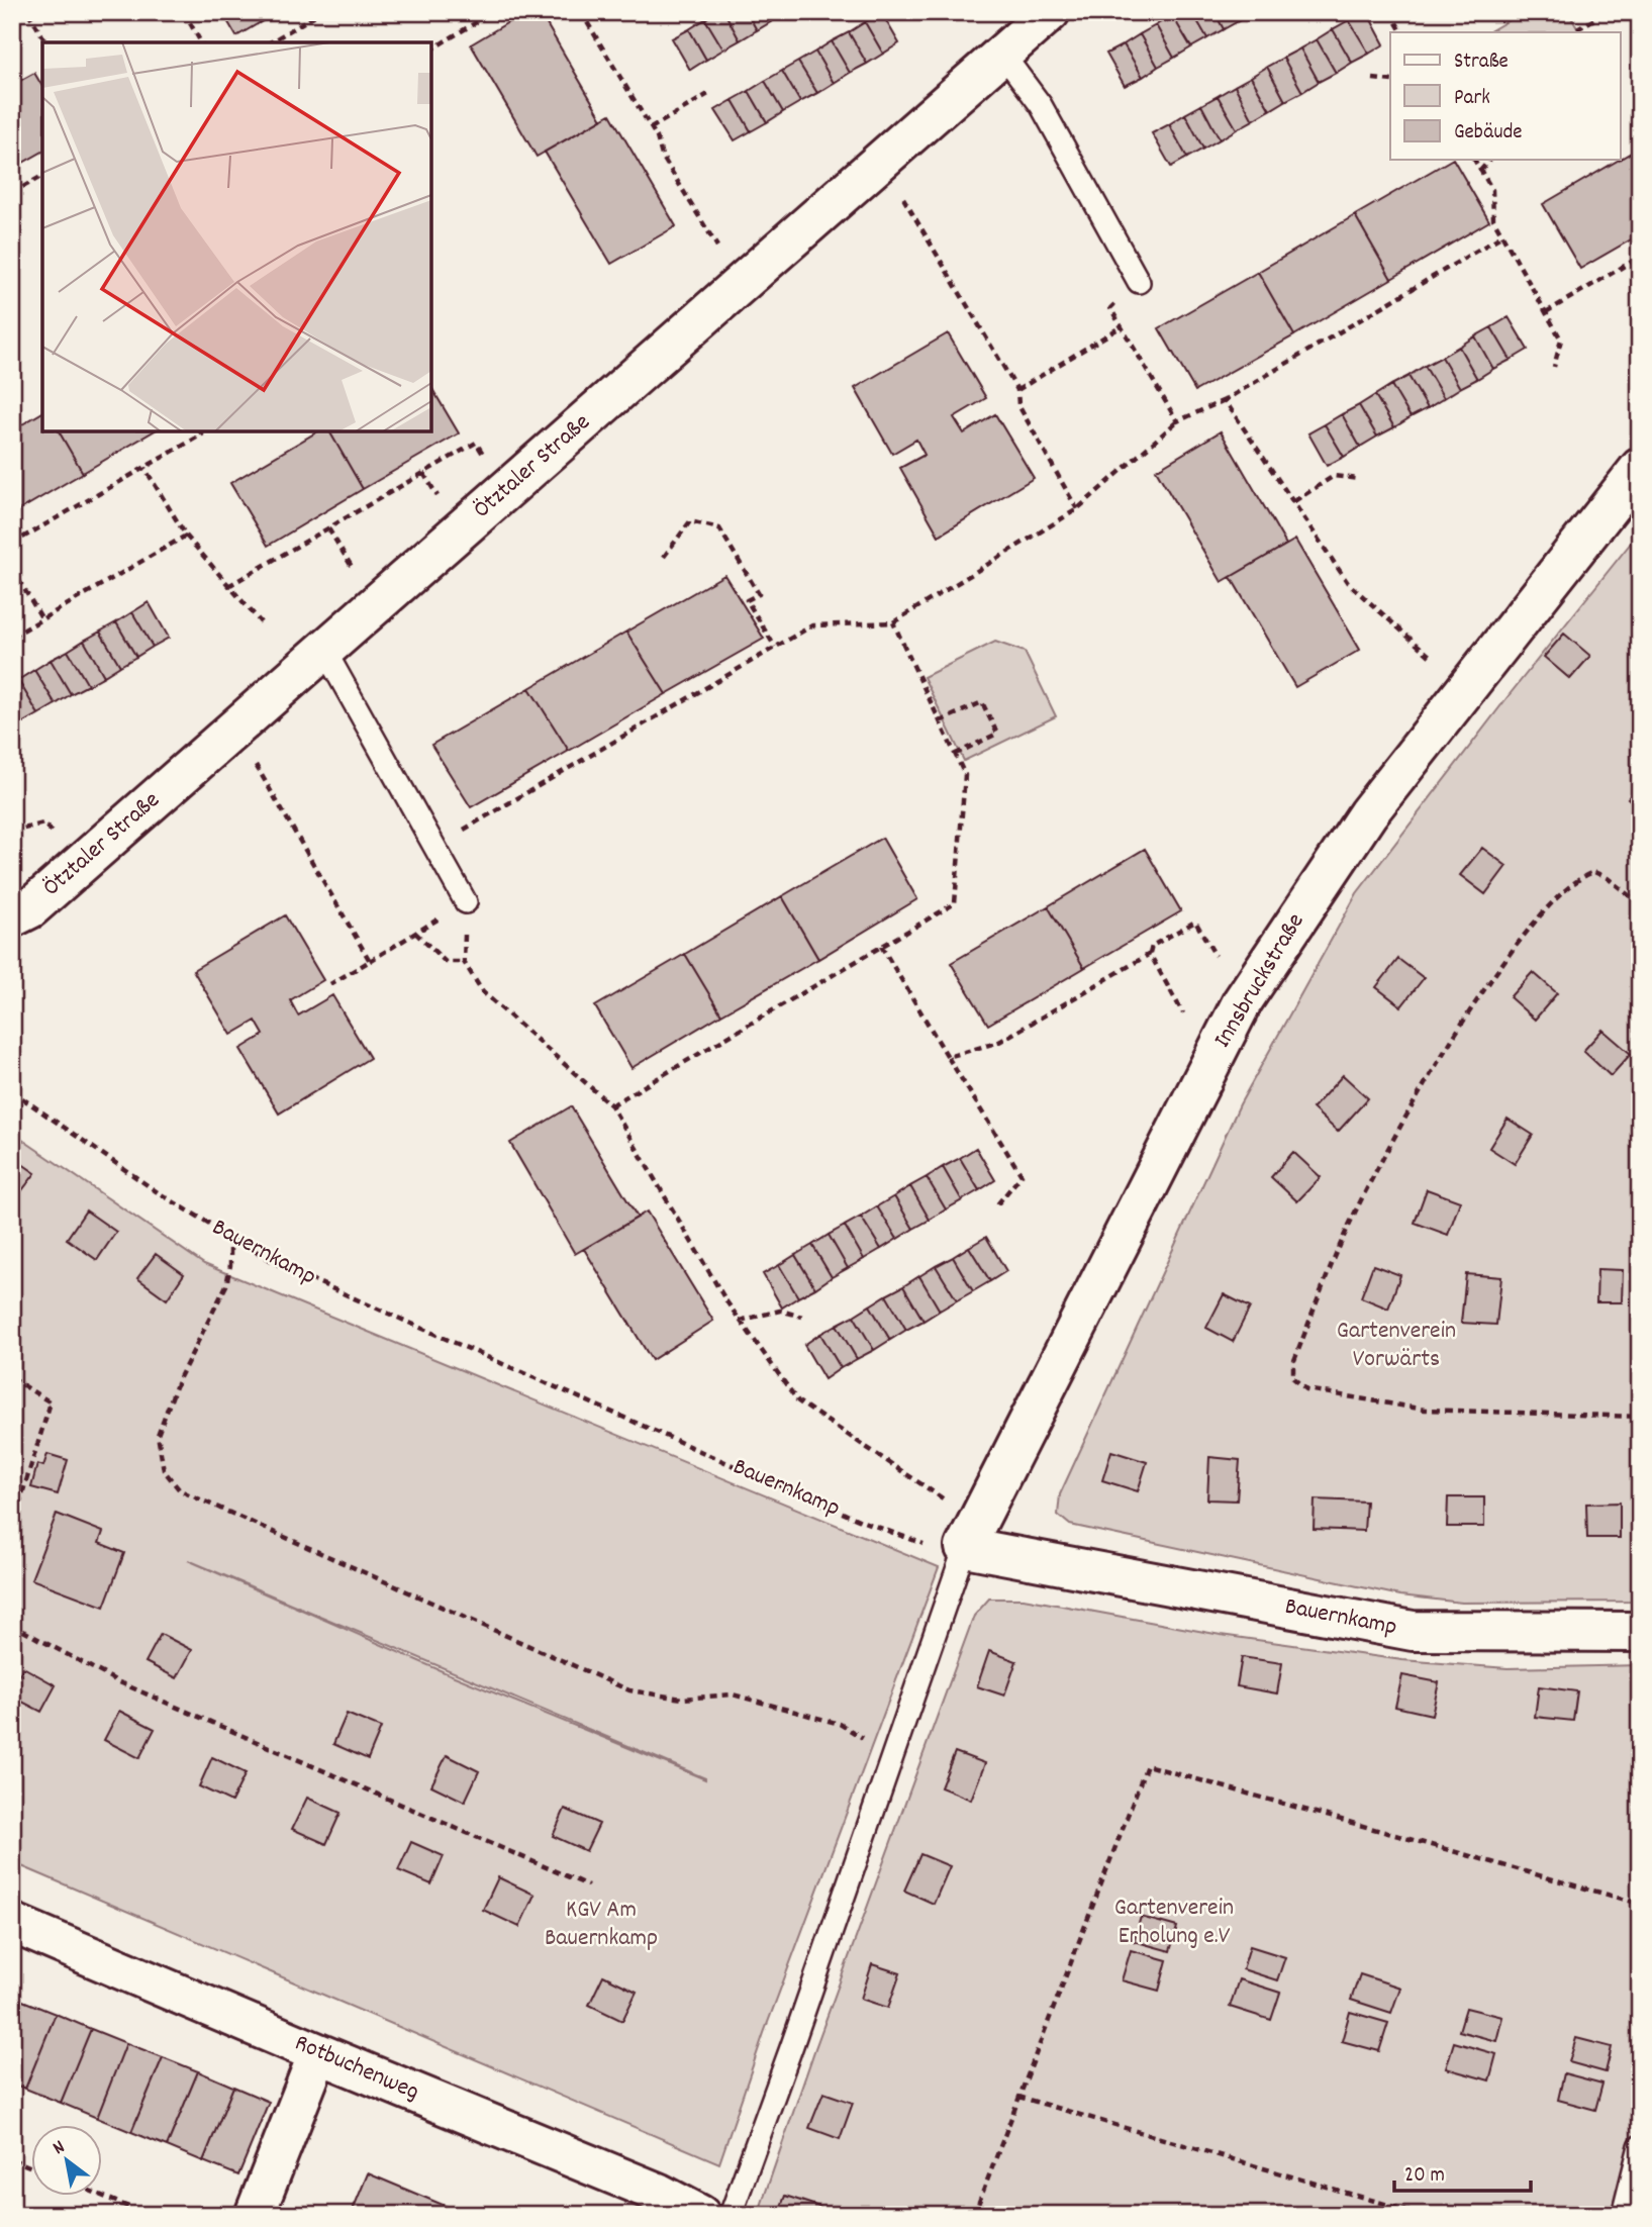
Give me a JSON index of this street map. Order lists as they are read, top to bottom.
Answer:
{
  "streets": {
    "street": [
      "Ötztaler Straße",
      "Innsbruckstraße",
      "Bauernkamp",
      "Rotbuchenweg"
    ]
  },
  "crossings": [
    ["Innsbruckstraße", "Bauernkamp"]
  ],
  "parks": ["Gartenverein Vorwärts", "Gartenverein Erholung e.V", "KGV Am Bauernkamp"],
  "legend": ["Straße", "Park", "Gebäude"],
  "scale_bar": "20 m",
  "north": "top left"
}
